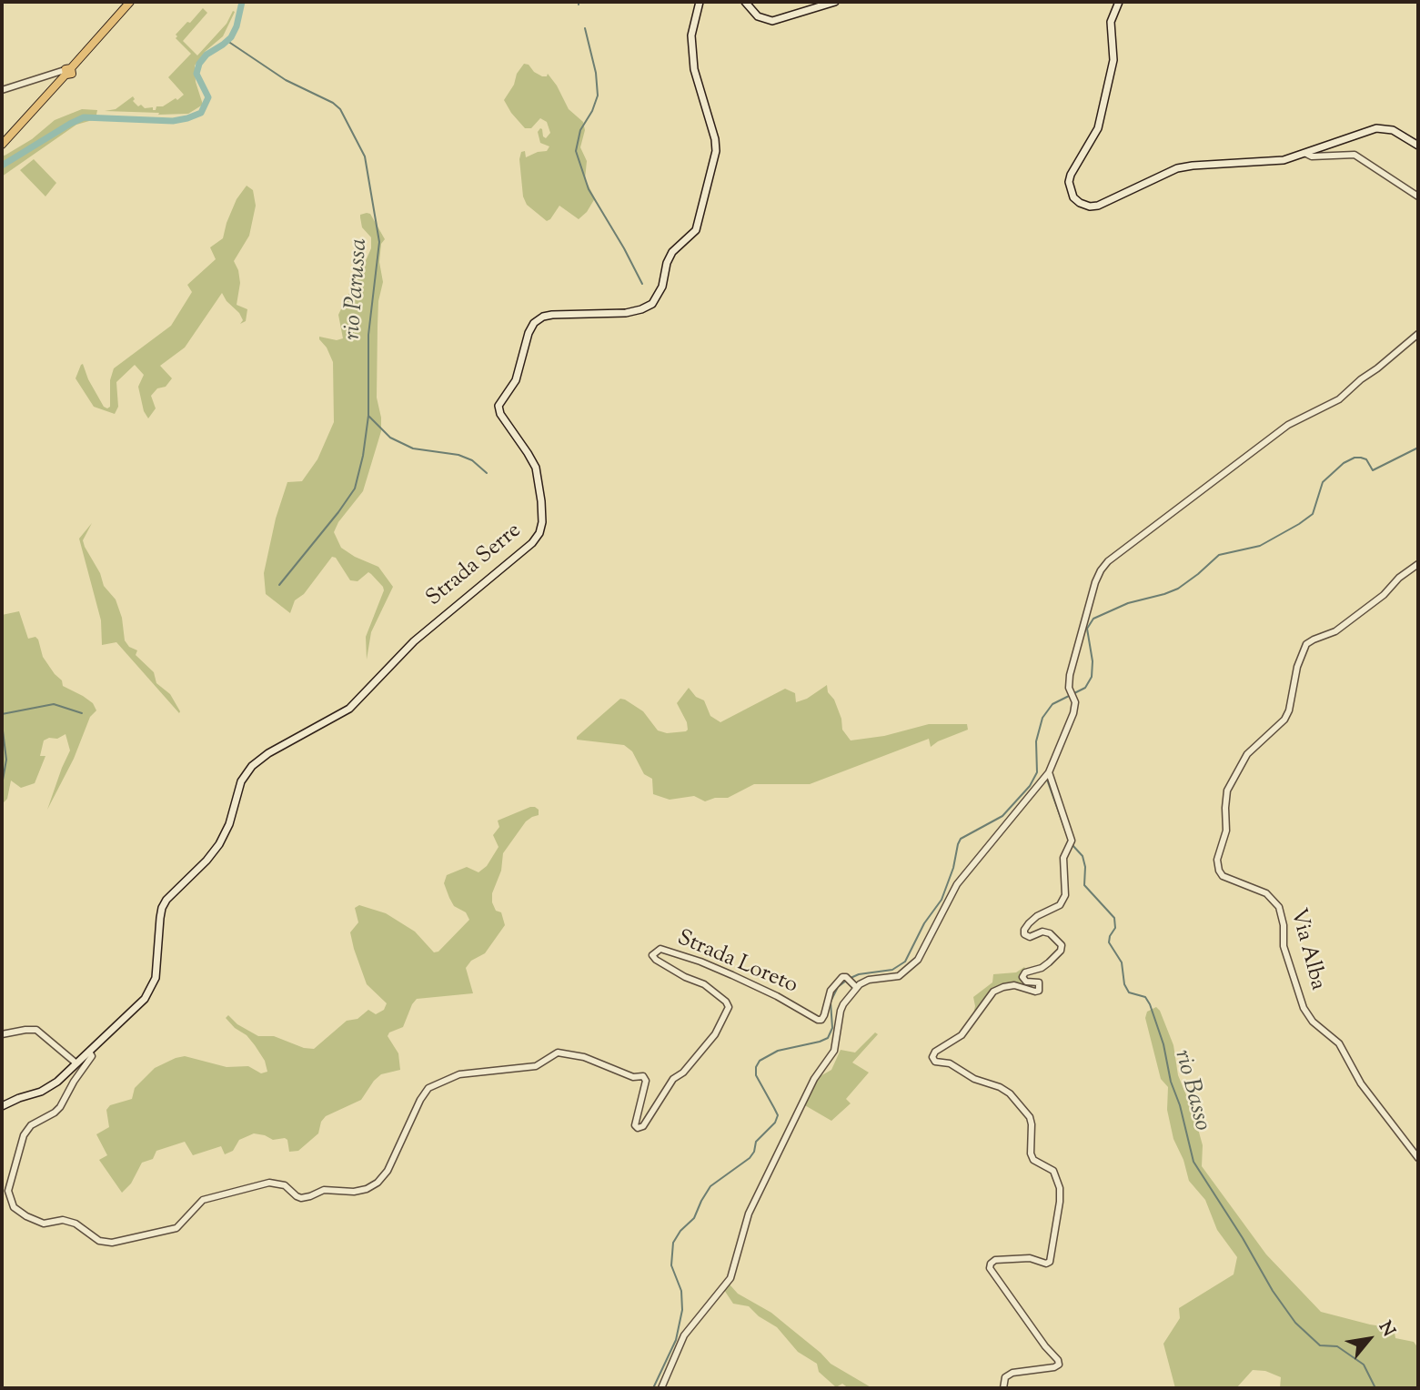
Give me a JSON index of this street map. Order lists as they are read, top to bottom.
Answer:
{
  "streets": {
    "main road": ["Strada Serre"],
    "street": ["Via Alba", "Strada Loreto"]
  },
  "crossings": [
    ["Strada Serre", "Strada Loreto"]
  ],
  "water": ["rio Parussa", "rio Basso"],
  "north": "top right"
}
